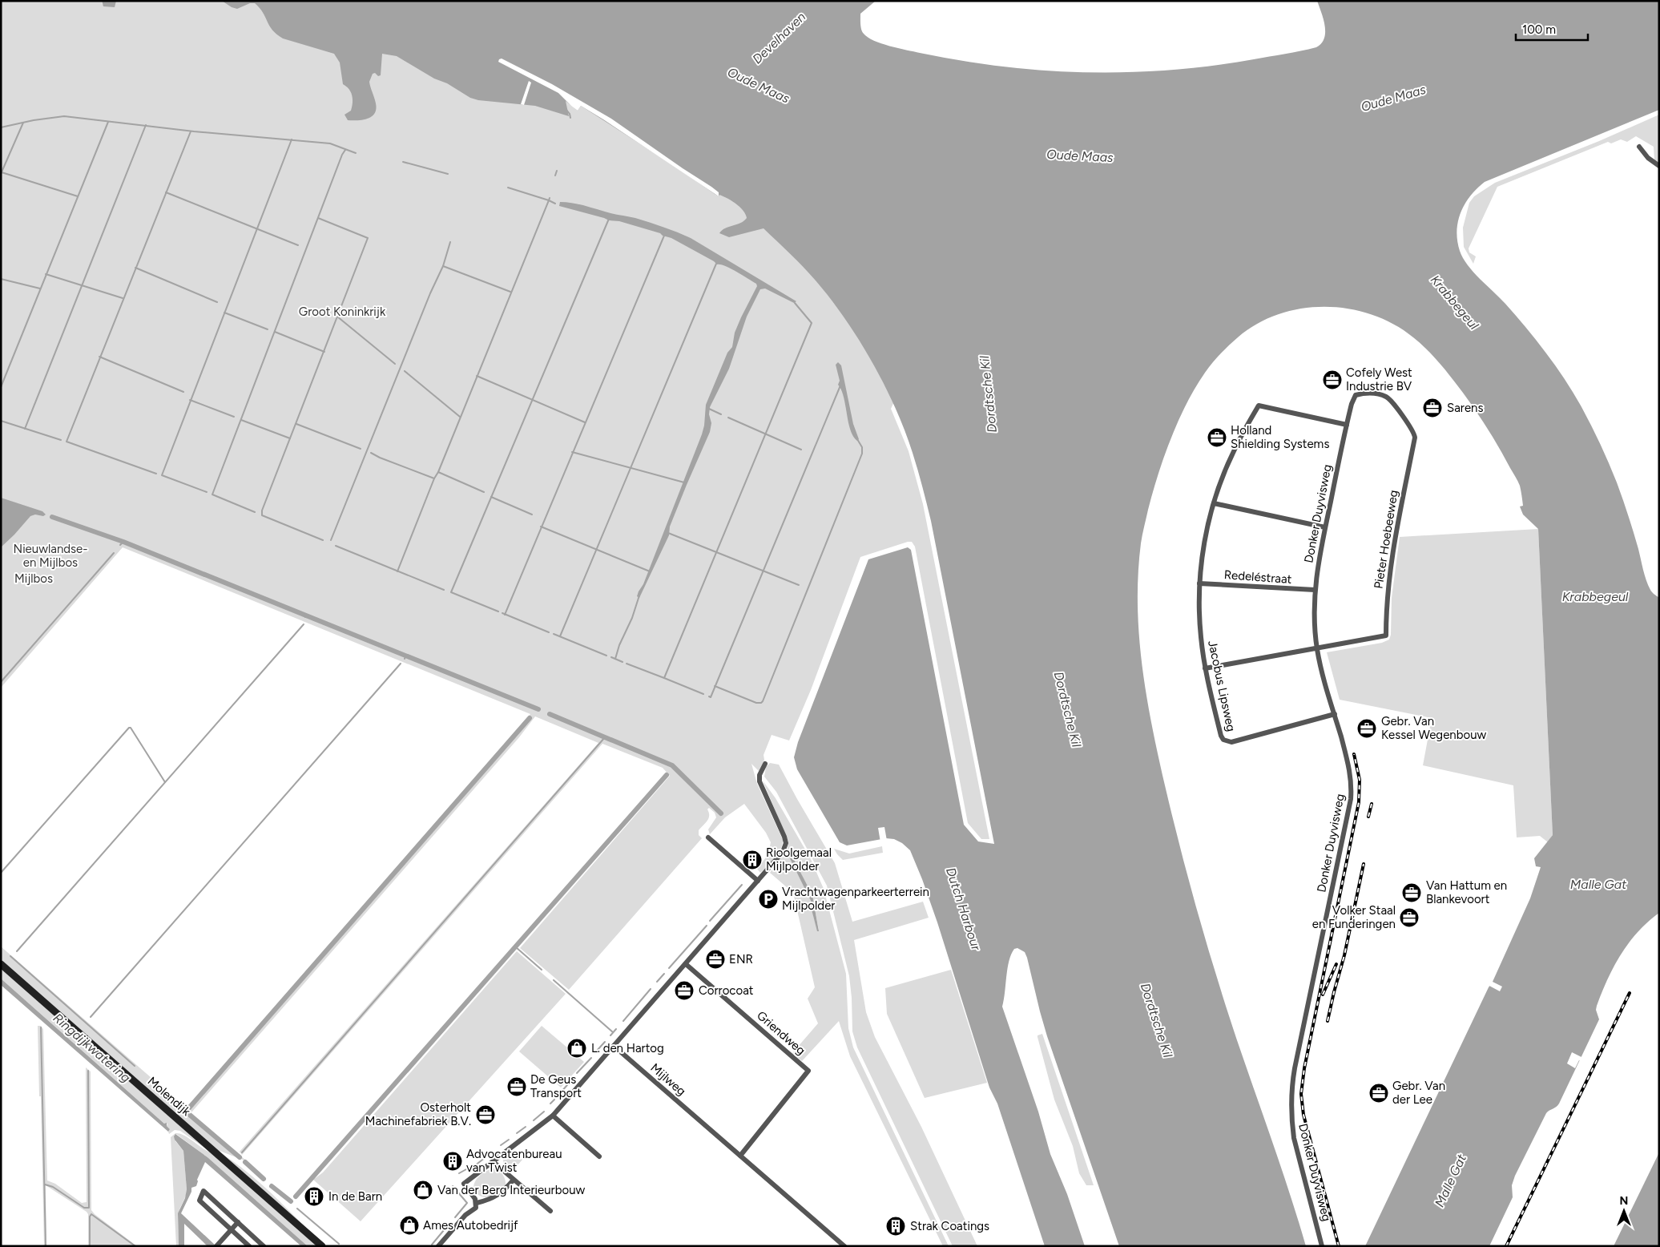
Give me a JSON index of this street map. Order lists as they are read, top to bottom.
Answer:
{
  "streets": {
    "street": [
      "Donker Duyvisweg",
      "Pieter Hoebeeweg",
      "Redeléstraat",
      "Jacobus Lipsweg",
      "Griendweg",
      "Mijlweg",
      "Molendijk"
    ]
  },
  "crossings": [
    ["Donker Duyvisweg", "Pieter Hoebeeweg"],
    ["Donker Duyvisweg", "Redeléstraat"],
    ["Donker Duyvisweg", "Jacobus Lipsweg"],
    ["Redeléstraat", "Jacobus Lipsweg"],
    ["Griendweg", "Mijlweg"]
  ],
  "water": [
    "Develhaven",
    "Oude Maas",
    "Krabbegeul",
    "Dordtsche Kil",
    "Malle Gat",
    "Dutch Harbour",
    "Ringdijkwatering"
  ],
  "parks": ["Groot Koninkrijk", "Nieuwlandse- en Mijlbos", "Mijlbos"],
  "places": {
    "office": [
      "Cofely West Industrie BV",
      "Sarens",
      "Holland Shielding Systems",
      "Gebr. Van Kessel Wegenbouw",
      "Van Hattum en Blankevoort",
      "Volker Staal en Funderingen",
      "ENR",
      "Corrocoat",
      "De Geus Transport",
      "Gebr. Van der Lee",
      "Osterholt Machinefabriek B.V."
    ],
    "building": [
      "Rioolgemaal Mijlpolder",
      "Advocatenbureau van Twist",
      "In de Barn",
      "Strak Coatings"
    ],
    "parking": ["Vrachtwagenparkeerterrein Mijlpolder"],
    "shop": ["L. den Hartog", "Van der Berg Interieurbouw", "Ames Autobedrijf"]
  },
  "scale_bar": "100 m",
  "north": "top"
}
